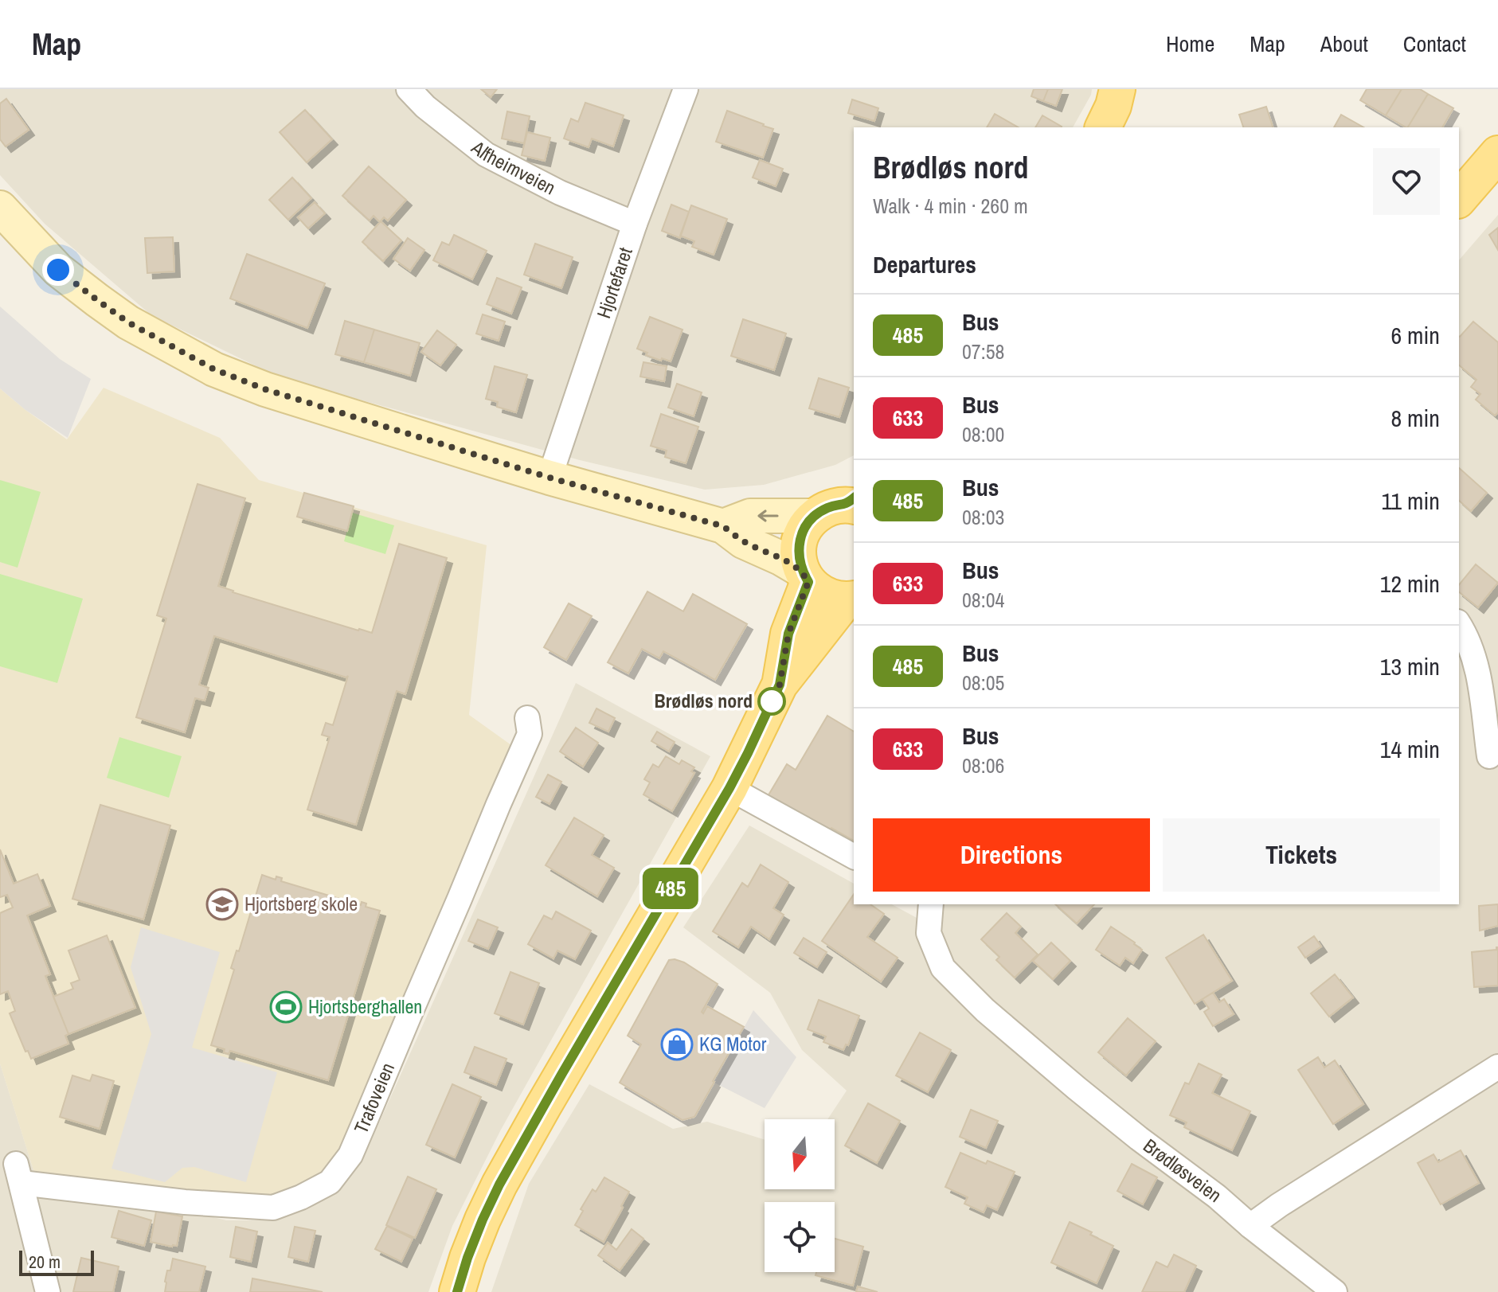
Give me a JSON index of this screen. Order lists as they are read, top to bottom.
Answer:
{
  "streets": {
    "street": [
      "Alfheimveien",
      "Hjortefaret",
      "Trafoveien",
      "Brødløsveien"
    ]
  },
  "crossings": [
    ["Alfheimveien", "Hjortefaret"]
  ],
  "places": {
    "other": ["Brødløs nord"],
    "school or university": ["Hjortsberg skole"],
    "sports": ["Hjortsberghallen"],
    "shop": ["KG Motor"]
  },
  "lines": ["bus line 485"],
  "scale_bar": "20 m",
  "north": "bottom",
  "page": {
    "header": "Map",
    "nav": [
      "Home",
      "Map",
      "About",
      "Contact"
    ],
    "on_map": "485",
    "heading": [
      ["Brødløs nord", "Walk · 4 min · 260 m"],
      "Departures"
    ],
    "list": [
      {
        "mark": "485",
        "name": "Bus",
        "note": "07:58",
        "value": "6 min"
      },
      {
        "mark": "633",
        "name": "Bus",
        "note": "08:00",
        "value": "8 min"
      },
      {
        "mark": "485",
        "name": "Bus",
        "note": "08:03",
        "value": "11 min"
      },
      {
        "mark": "633",
        "name": "Bus",
        "note": "08:04",
        "value": "12 min"
      },
      {
        "mark": "485",
        "name": "Bus",
        "note": "08:05",
        "value": "13 min"
      },
      {
        "mark": "633",
        "name": "Bus",
        "note": "08:06",
        "value": "14 min"
      }
    ],
    "buttons": ["Directions", "Tickets"],
    "scale": "20 m"
  }
}
